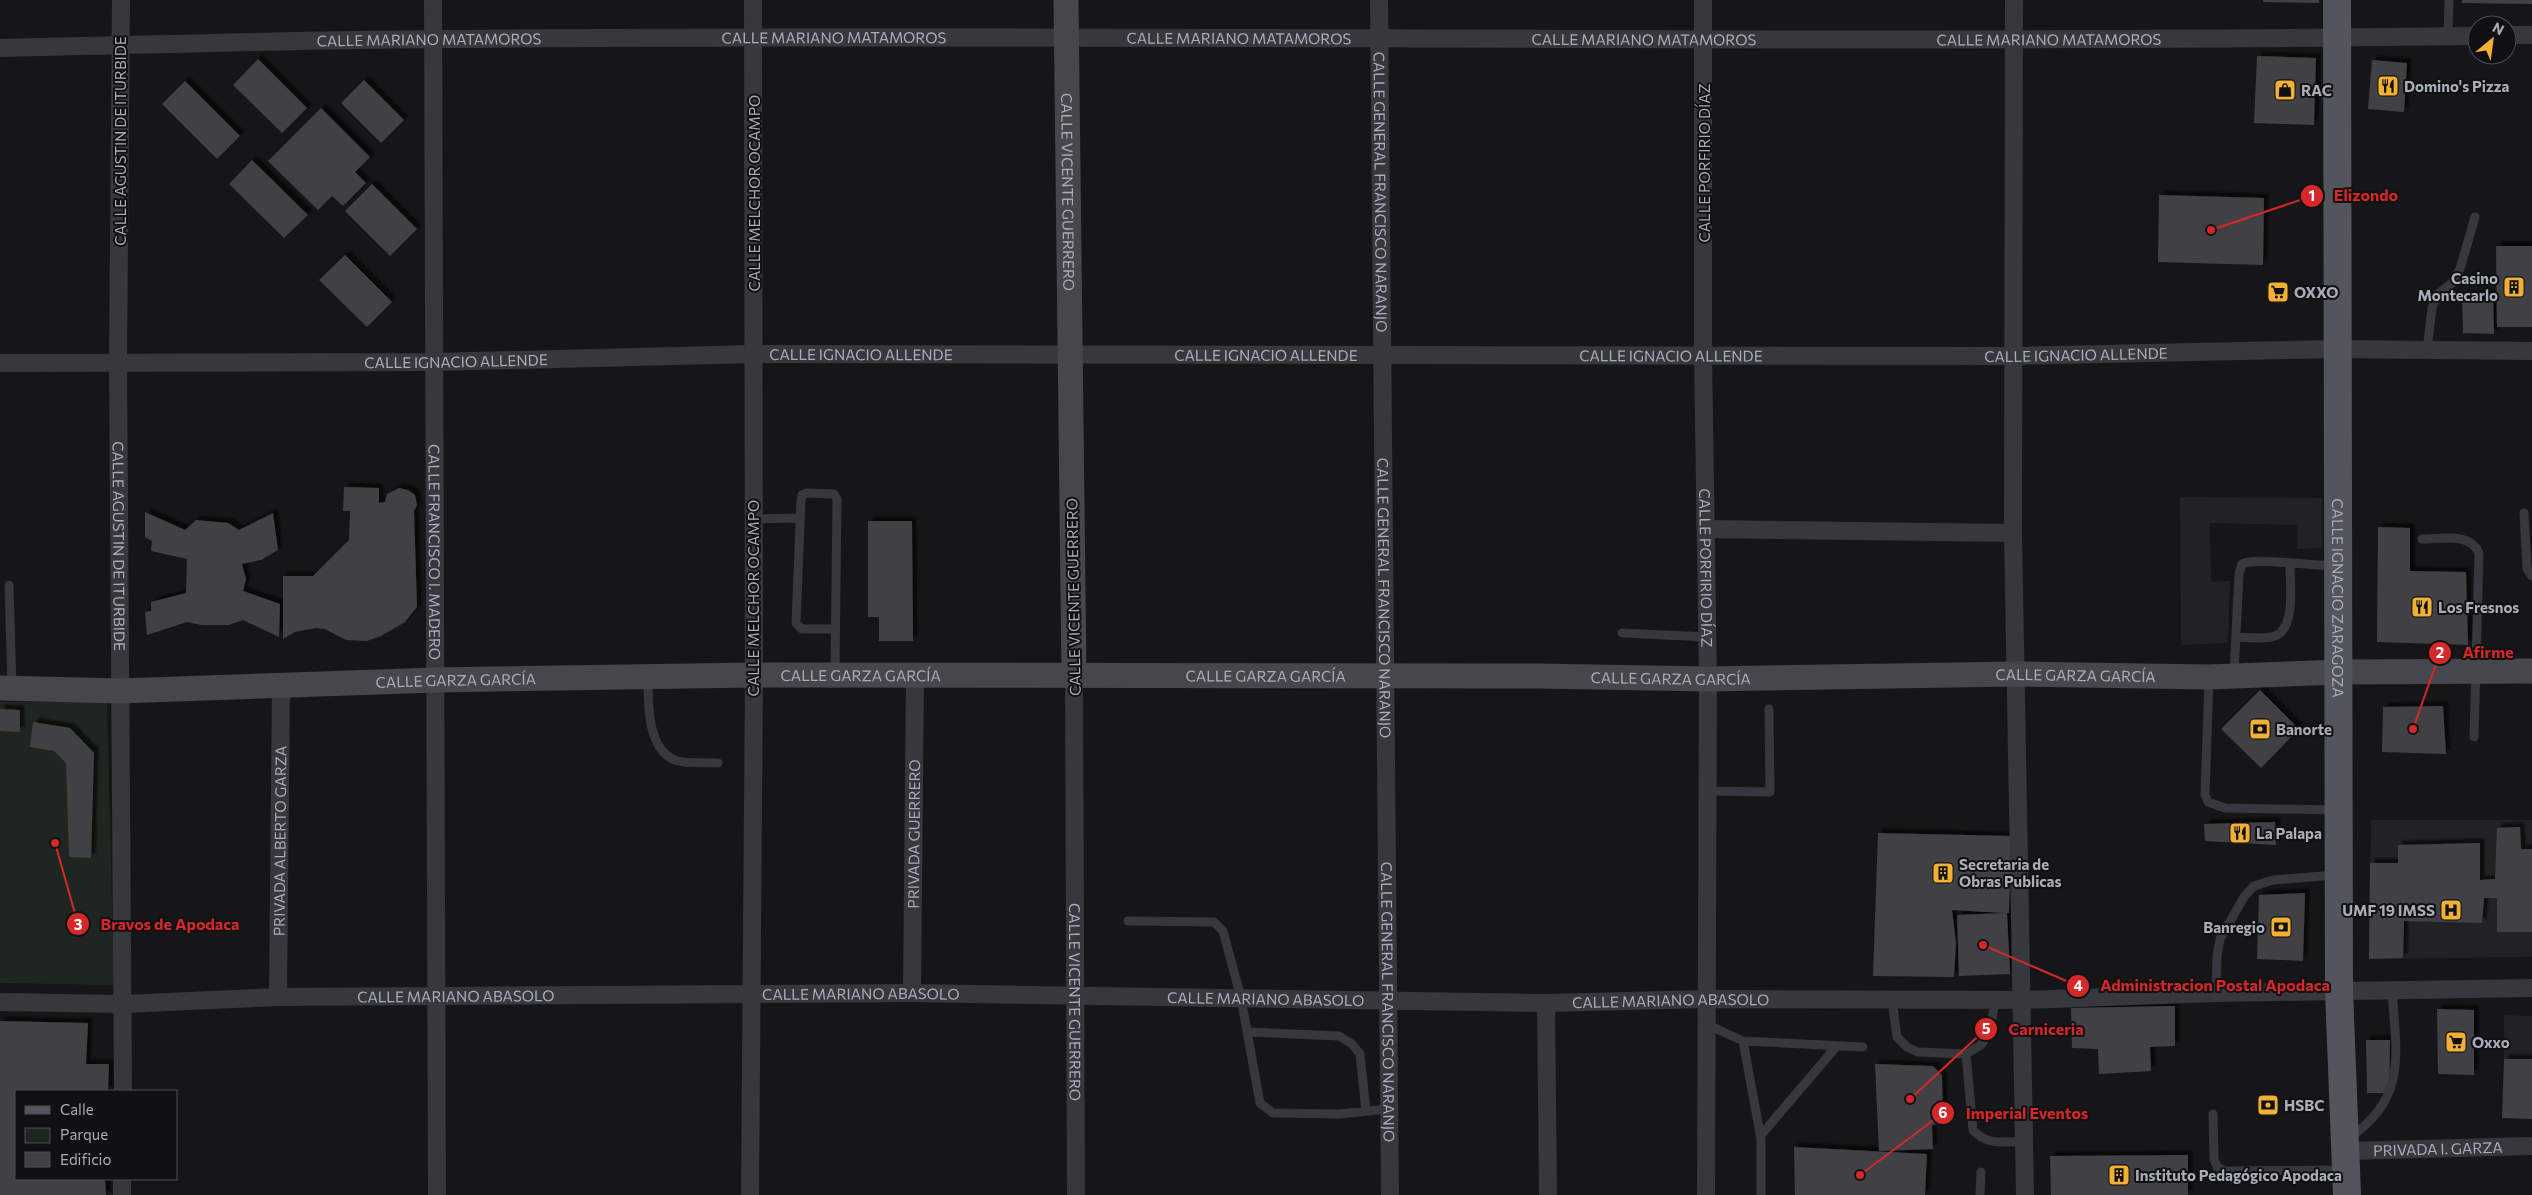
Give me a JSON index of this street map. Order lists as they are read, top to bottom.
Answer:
{
  "streets": {
    "main road": ["CALLE IGNACIO ZARAGOZA"],
    "street": [
      "CALLE MARIANO MATAMOROS",
      "CALLE AGUSTIN DE ITURBIDE",
      "CALLE PORFIRIO DÍAZ",
      "CALLE MELCHOR OCAMPO",
      "CALLE VICENTE GUERRERO",
      "CALLE GENERAL FRANCISCO NARANJO",
      "CALLE IGNACIO ALLENDE",
      "CALLE FRANCISCO I. MADERO",
      "CALLE GARZA GARCÍA",
      "PRIVADA GUERRERO",
      "PRIVADA ALBERTO GARZA",
      "CALLE MARIANO ABASOLO",
      "PRIVADA I. GARZA"
    ]
  },
  "crossings": [
    ["CALLE MARIANO MATAMOROS", "CALLE AGUSTIN DE ITURBIDE"],
    ["CALLE MARIANO MATAMOROS", "CALLE PORFIRIO DÍAZ"],
    ["CALLE MARIANO MATAMOROS", "CALLE MELCHOR OCAMPO"],
    ["CALLE MARIANO MATAMOROS", "CALLE VICENTE GUERRERO"],
    ["CALLE MARIANO MATAMOROS", "CALLE GENERAL FRANCISCO NARANJO"],
    ["CALLE MARIANO MATAMOROS", "CALLE FRANCISCO I. MADERO"],
    ["CALLE MARIANO MATAMOROS", "CALLE IGNACIO ZARAGOZA"],
    ["CALLE AGUSTIN DE ITURBIDE", "CALLE IGNACIO ALLENDE"],
    ["CALLE AGUSTIN DE ITURBIDE", "CALLE GARZA GARCÍA"],
    ["CALLE AGUSTIN DE ITURBIDE", "CALLE MARIANO ABASOLO"],
    ["CALLE PORFIRIO DÍAZ", "CALLE IGNACIO ALLENDE"],
    ["CALLE PORFIRIO DÍAZ", "CALLE GARZA GARCÍA"],
    ["CALLE PORFIRIO DÍAZ", "CALLE MARIANO ABASOLO"],
    ["CALLE MELCHOR OCAMPO", "CALLE IGNACIO ALLENDE"],
    ["CALLE MELCHOR OCAMPO", "CALLE GARZA GARCÍA"],
    ["CALLE MELCHOR OCAMPO", "CALLE MARIANO ABASOLO"],
    ["CALLE VICENTE GUERRERO", "CALLE IGNACIO ALLENDE"],
    ["CALLE VICENTE GUERRERO", "CALLE GARZA GARCÍA"],
    ["CALLE VICENTE GUERRERO", "CALLE MARIANO ABASOLO"],
    ["CALLE GENERAL FRANCISCO NARANJO", "CALLE IGNACIO ALLENDE"],
    ["CALLE GENERAL FRANCISCO NARANJO", "CALLE GARZA GARCÍA"],
    ["CALLE GENERAL FRANCISCO NARANJO", "CALLE MARIANO ABASOLO"],
    ["CALLE IGNACIO ALLENDE", "CALLE FRANCISCO I. MADERO"],
    ["CALLE IGNACIO ALLENDE", "CALLE IGNACIO ZARAGOZA"],
    ["CALLE FRANCISCO I. MADERO", "CALLE GARZA GARCÍA"],
    ["CALLE FRANCISCO I. MADERO", "CALLE MARIANO ABASOLO"],
    ["CALLE IGNACIO ZARAGOZA", "CALLE GARZA GARCÍA"],
    ["CALLE IGNACIO ZARAGOZA", "CALLE MARIANO ABASOLO"],
    ["CALLE IGNACIO ZARAGOZA", "PRIVADA I. GARZA"],
    ["CALLE GARZA GARCÍA", "PRIVADA GUERRERO"],
    ["CALLE GARZA GARCÍA", "PRIVADA ALBERTO GARZA"],
    ["PRIVADA GUERRERO", "CALLE MARIANO ABASOLO"],
    ["PRIVADA ALBERTO GARZA", "CALLE MARIANO ABASOLO"]
  ],
  "places": {
    "restaurant": ["Domino's Pizza", "Los Fresnos", "La Palapa"],
    "shop": ["RAC"],
    "other": [
      "Elizondo",
      "Afirme",
      "Bravos de Apodaca",
      "Administracion Postal Apodaca",
      "Carniceria",
      "Imperial Eventos"
    ],
    "building": ["Casino Montecarlo", "Secretaria de Obras Publicas", "Instituto Pedagógico Apodaca"],
    "supermarket": ["OXXO", "Oxxo"],
    "bank": ["Banorte", "Banregio", "HSBC"],
    "hospital": ["UMF 19 IMSS"]
  },
  "legend": ["Calle", "Parque", "Edificio"],
  "north": "top right"
}
